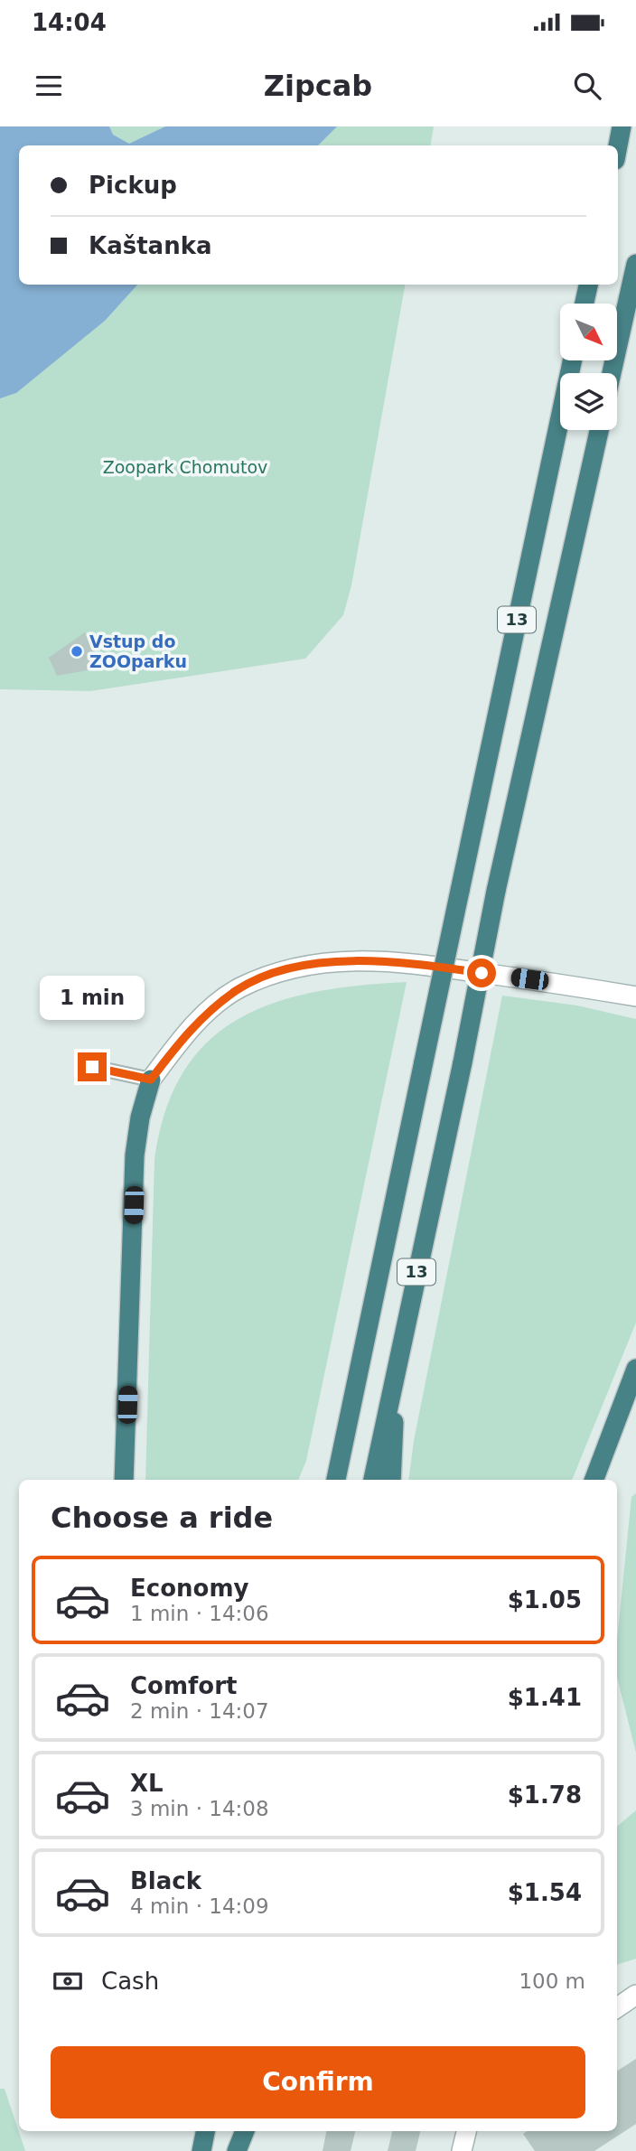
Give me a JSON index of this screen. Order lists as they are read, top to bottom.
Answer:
{
  "streets": {
    "highway": ["13"]
  },
  "parks": ["Zoopark Chomutov"],
  "places": ["Vstup do ZOOparku"],
  "north": "bottom right",
  "page": {
    "status": "14:04",
    "header": "Zipcab",
    "banner": ["Pickup", "Kaštanka"],
    "bubble": "1 min",
    "heading": "Choose a ride",
    "list": [
      {
        "name": "Economy",
        "note": "1 min · 14:06",
        "value": "$1.05"
      },
      {
        "name": "Comfort",
        "note": "2 min · 14:07",
        "value": "$1.41"
      },
      {
        "name": "XL",
        "note": "3 min · 14:08",
        "value": "$1.78"
      },
      {
        "name": "Black",
        "note": "4 min · 14:09",
        "value": "$1.54"
      }
    ],
    "pay": ["Cash", "100 m"],
    "buttons": "Confirm"
  }
}
